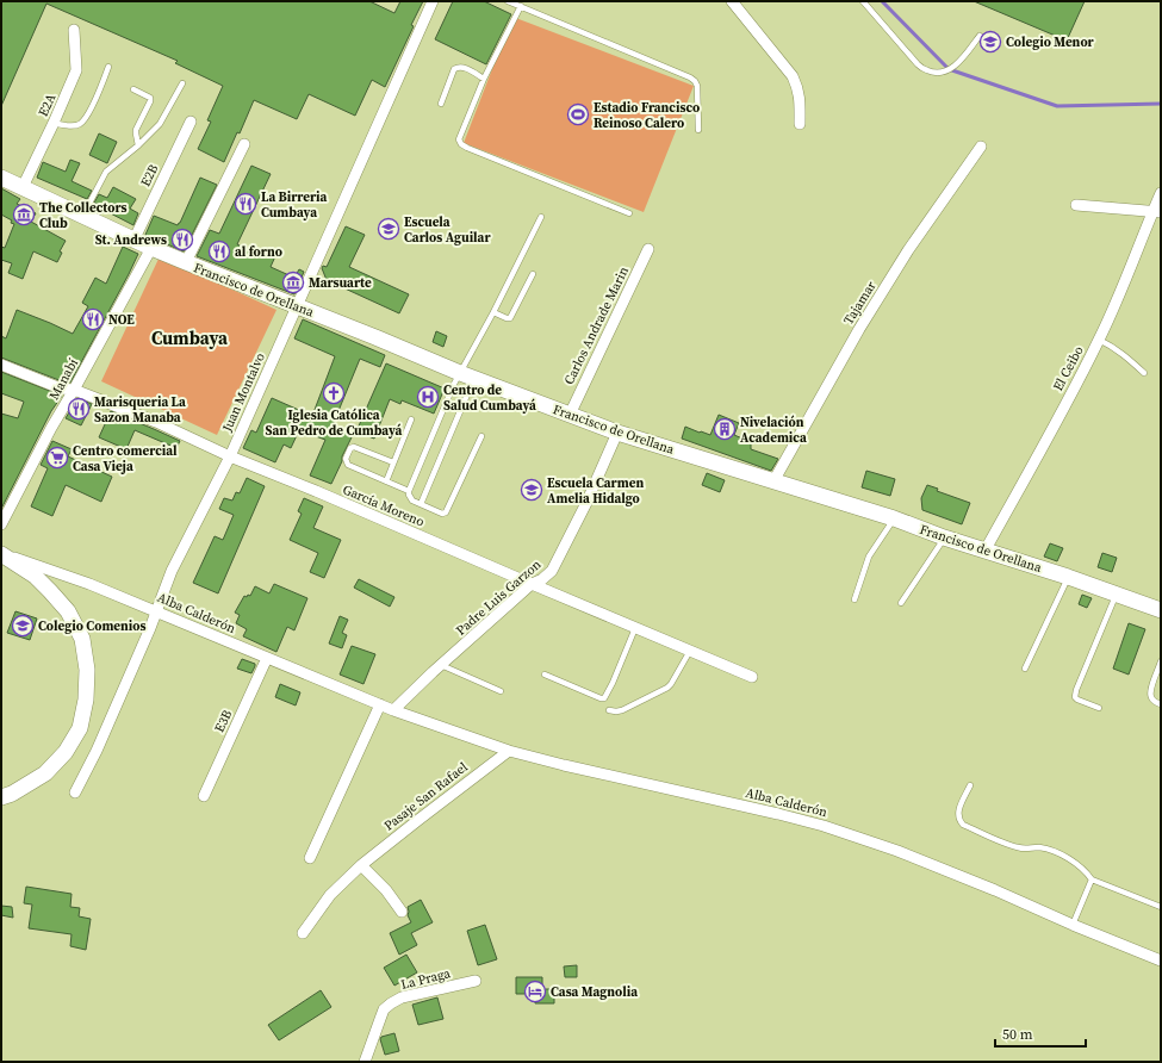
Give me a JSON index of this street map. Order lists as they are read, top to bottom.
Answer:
{
  "streets": {
    "street": [
      "E2A",
      "E2B",
      "Francisco de Orellana",
      "Tajamar",
      "Carlos Andrade Marin",
      "El Ceibo",
      "Manabí",
      "Juan Montalvo",
      "García Moreno",
      "Padre Luis Garzon",
      "Alba Calderón",
      "E3B",
      "Pasaje San Rafael",
      "La Praga"
    ]
  },
  "crossings": [
    ["E2A", "Francisco de Orellana"],
    ["E2B", "Francisco de Orellana"],
    ["Francisco de Orellana", "Tajamar"],
    ["Francisco de Orellana", "Carlos Andrade Marin"],
    ["Francisco de Orellana", "El Ceibo"],
    ["Francisco de Orellana", "Manabí"],
    ["Francisco de Orellana", "Juan Montalvo"],
    ["Francisco de Orellana", "Padre Luis Garzon"],
    ["Manabí", "García Moreno"],
    ["Juan Montalvo", "García Moreno"],
    ["Juan Montalvo", "Alba Calderón"],
    ["García Moreno", "Padre Luis Garzon"],
    ["Padre Luis Garzon", "Alba Calderón"],
    ["Alba Calderón", "E3B"],
    ["Alba Calderón", "Pasaje San Rafael"]
  ],
  "districts": ["Cumbaya"],
  "places": {
    "school or university": [
      "Colegio Menor",
      "Escuela Carlos Aguilar",
      "Escuela Carmen Amelia Hidalgo",
      "Colegio Comenios"
    ],
    "sports": ["Estadio Francisco Reinoso Calero"],
    "restaurant": [
      "La Birreria Cumbaya",
      "St. Andrews",
      "al forno",
      "NOE",
      "Marisqueria La Sazon Manaba"
    ],
    "museum": ["The Collectors Club", "Marsuarte"],
    "church": ["Iglesia Católica San Pedro de Cumbayá"],
    "hospital": ["Centro de Salud Cumbayá"],
    "building": ["Nivelación Academica"],
    "supermarket": ["Centro comercial Casa Vieja"],
    "hotel": ["Casa Magnolia"]
  },
  "scale_bar": "50 m"
}
